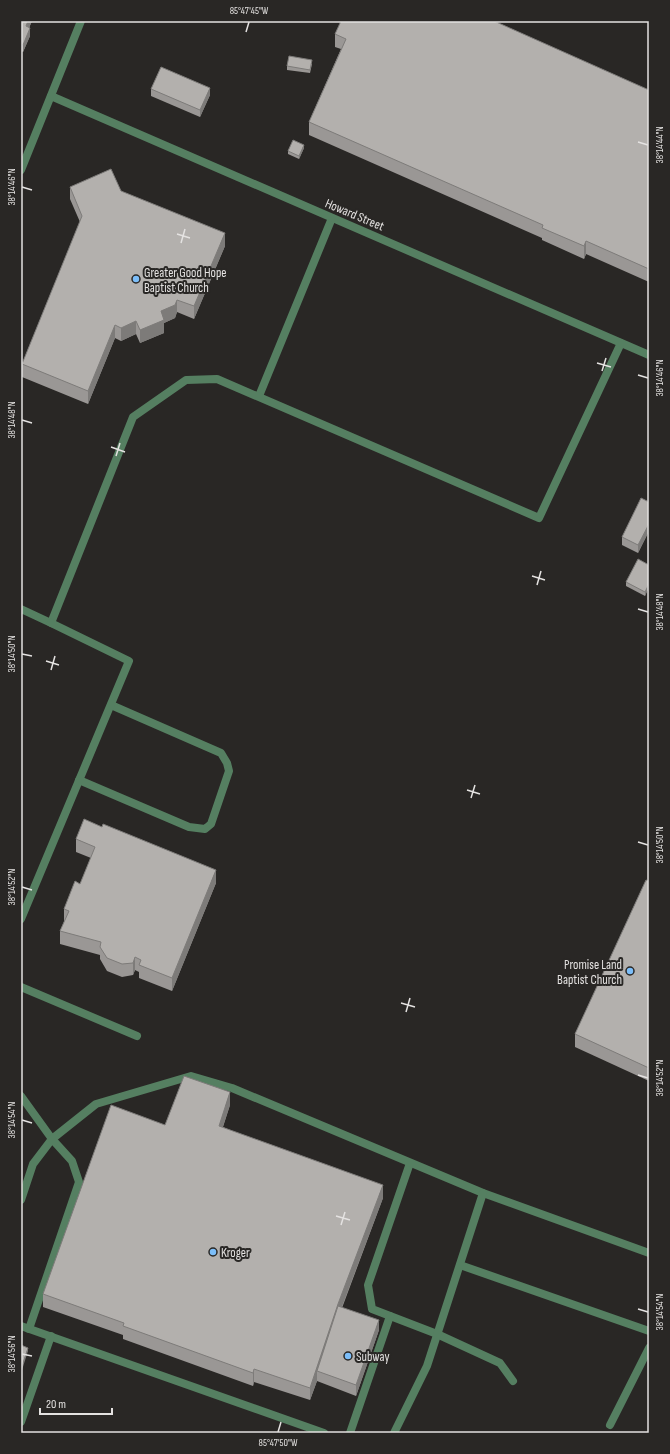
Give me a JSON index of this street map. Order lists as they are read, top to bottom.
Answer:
{
  "streets": {
    "street": ["Howard Street"]
  },
  "places": [
    "Greater Good Hope Baptist Church",
    "Promise Land Baptist Church",
    "Kroger",
    "Subway"
  ],
  "scale_bar": "20 m",
  "coordinates": [
    "85°47'45\"W",
    "38°14'44\"N",
    "38°14'46\"N",
    "38°14'48\"N",
    "38°14'50\"N",
    "38°14'52\"N",
    "38°14'54\"N",
    "38°14'56\"N",
    "85°47'50\"W"
  ]
}
